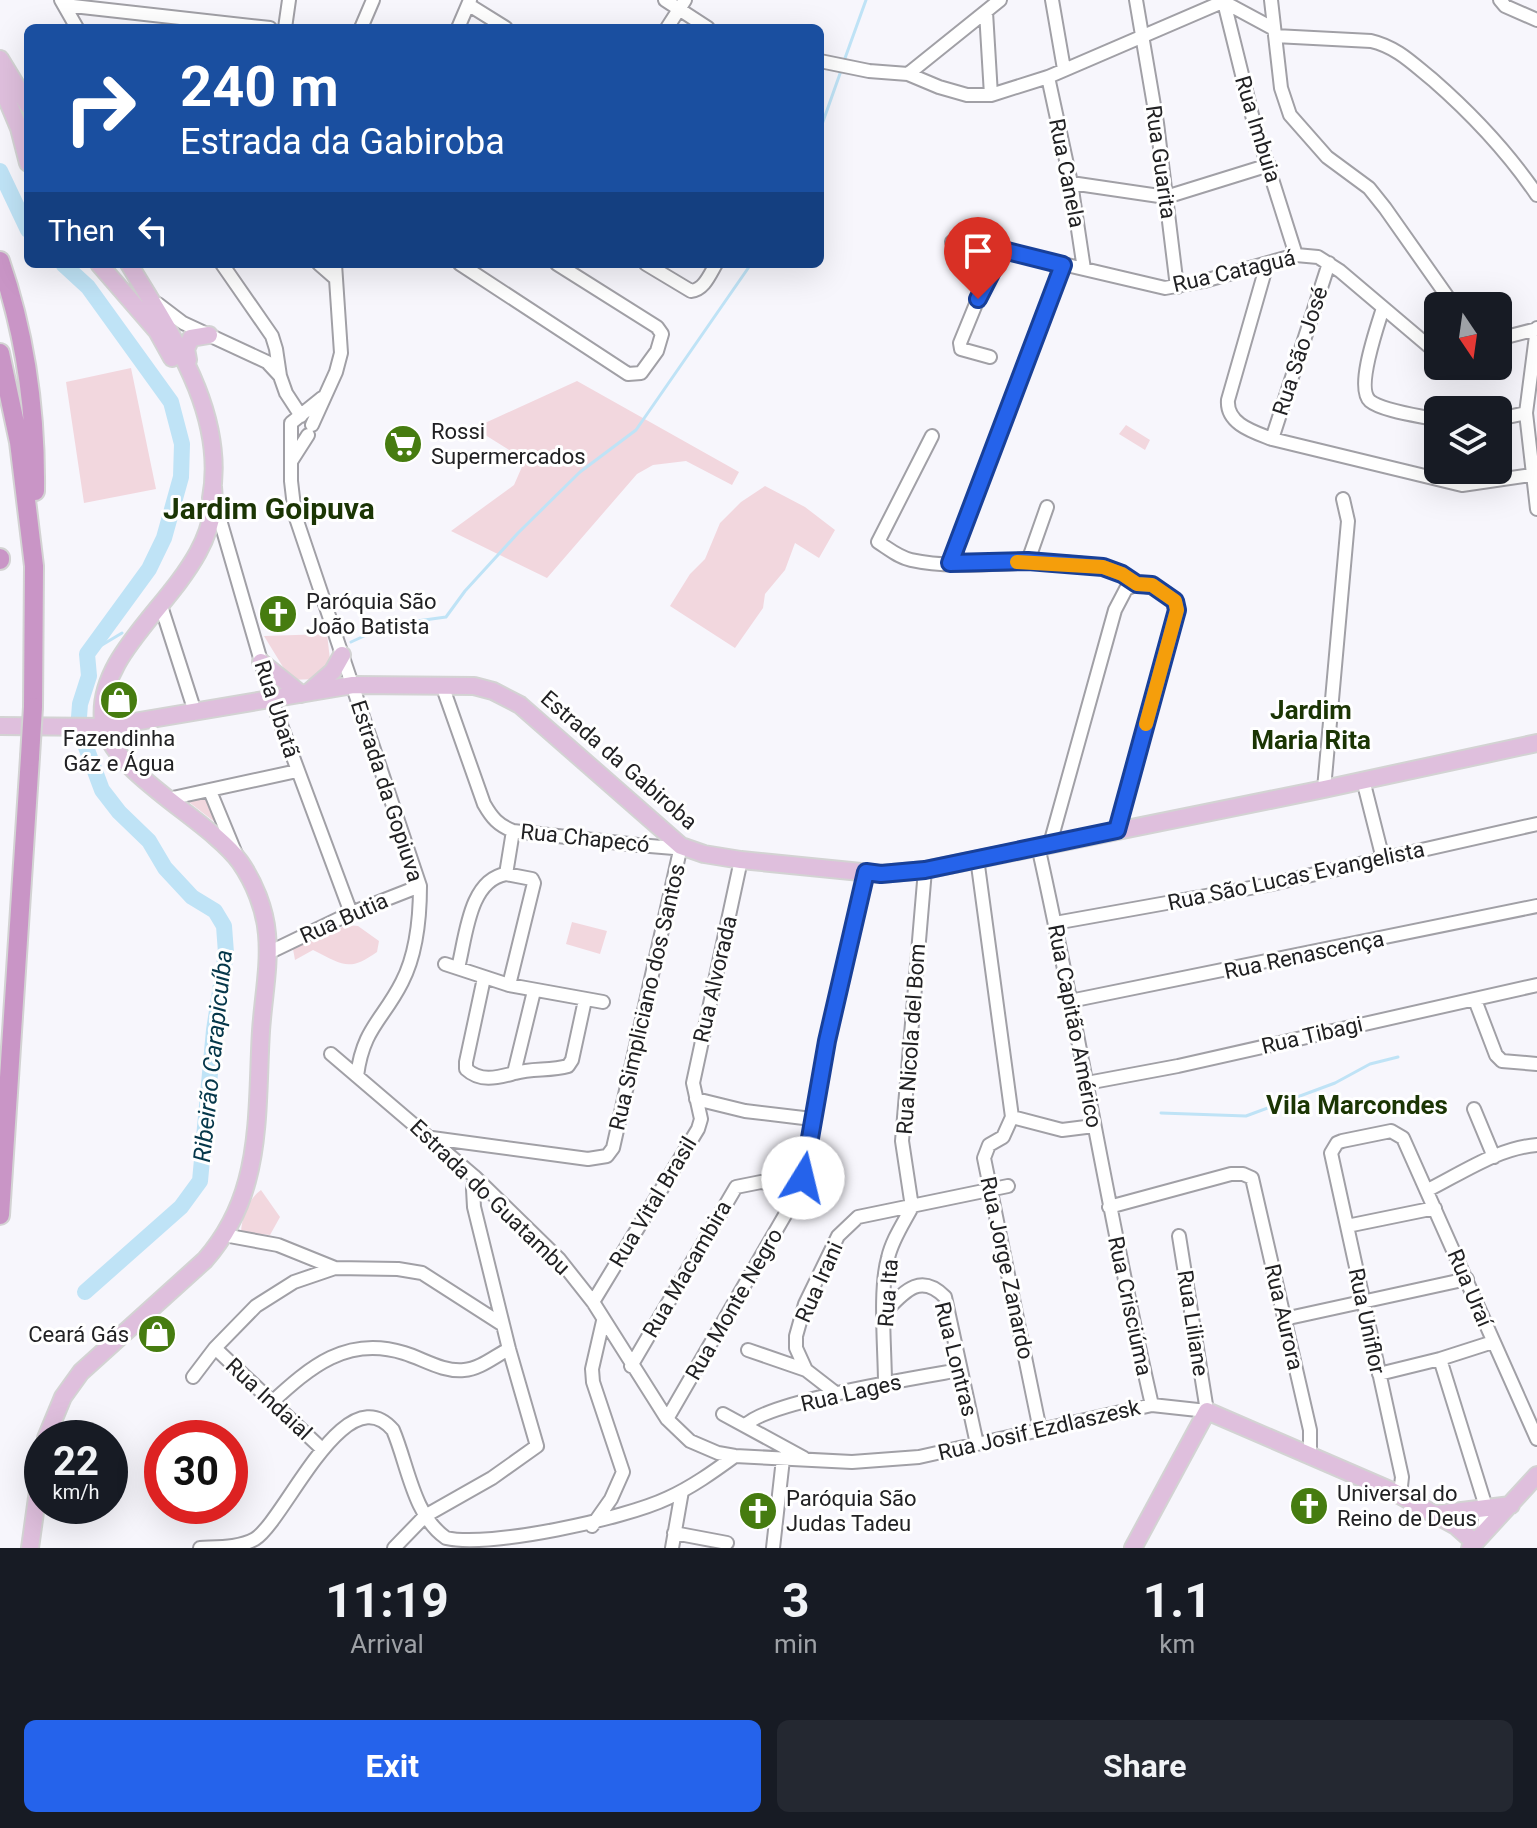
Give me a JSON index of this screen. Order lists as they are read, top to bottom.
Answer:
{
  "streets": {
    "main road": ["Estrada da Gabiroba"],
    "street": [
      "Rua Imbuia",
      "Rua Guarita",
      "Rua Canela",
      "Rua Cataguá",
      "Rua São José",
      "Rua Ubatã",
      "Estrada da Gopiuva",
      "Rua Chapecó",
      "Rua São Lucas Evangelista",
      "Rua Butia",
      "Rua Renascença",
      "Rua Alvorada",
      "Rua Simpliciano dos Santos",
      "Rua Capitão Américo",
      "Rua Tibagi",
      "Rua Nicola del Bom",
      "Estrada do Guatambu",
      "Rua Vital Brasil",
      "Rua Jorge Zanardo",
      "Rua Macambira",
      "Rua Irani",
      "Rua Uraí",
      "Rua Ita",
      "Rua Monte Negro",
      "Rua Crisciúma",
      "Rua Aurora",
      "Rua Uniflor",
      "Rua Liliane",
      "Rua Lontras",
      "Rua Lages",
      "Rua Indaial",
      "Rua Josif Ezdlaszesk"
    ]
  },
  "crossings": [
    ["Rua Imbuia", "Rua Cataguá"],
    ["Rua Guarita", "Rua Cataguá"],
    ["Rua Canela", "Rua Cataguá"],
    ["Rua Cataguá", "Rua São José"],
    ["Rua Ubatã", "Estrada da Gabiroba"],
    ["Rua Ubatã", "Rua Butia"],
    ["Estrada da Gabiroba", "Estrada da Gopiuva"],
    ["Estrada da Gabiroba", "Rua Chapecó"],
    ["Estrada da Gabiroba", "Rua Alvorada"],
    ["Estrada da Gabiroba", "Rua Simpliciano dos Santos"],
    ["Estrada da Gabiroba", "Rua Capitão Américo"],
    ["Estrada da Gabiroba", "Rua Nicola del Bom"],
    ["Estrada da Gopiuva", "Rua Butia"],
    ["Estrada da Gopiuva", "Estrada do Guatambu"],
    ["Rua Chapecó", "Rua Simpliciano dos Santos"],
    ["Rua São Lucas Evangelista", "Rua Capitão Américo"],
    ["Rua Renascença", "Rua Capitão Américo"],
    ["Rua Alvorada", "Rua Vital Brasil"],
    ["Rua Simpliciano dos Santos", "Estrada do Guatambu"],
    ["Rua Capitão Américo", "Rua Tibagi"],
    ["Rua Capitão Américo", "Rua Crisciúma"],
    ["Rua Capitão Américo", "Rua Aurora"],
    ["Rua Nicola del Bom", "Rua Irani"],
    ["Rua Nicola del Bom", "Rua Ita"],
    ["Estrada do Guatambu", "Rua Vital Brasil"],
    ["Estrada do Guatambu", "Rua Macambira"],
    ["Estrada do Guatambu", "Rua Monte Negro"],
    ["Estrada do Guatambu", "Rua Josif Ezdlaszesk"],
    ["Rua Jorge Zanardo", "Rua Irani"],
    ["Rua Jorge Zanardo", "Rua Josif Ezdlaszesk"],
    ["Rua Macambira", "Rua Monte Negro"],
    ["Rua Irani", "Rua Ita"],
    ["Rua Uraí", "Rua Uniflor"],
    ["Rua Ita", "Rua Lontras"],
    ["Rua Ita", "Rua Lages"],
    ["Rua Crisciúma", "Rua Aurora"],
    ["Rua Crisciúma", "Rua Josif Ezdlaszesk"],
    ["Rua Liliane", "Rua Josif Ezdlaszesk"],
    ["Rua Lontras", "Rua Lages"],
    ["Rua Lontras", "Rua Josif Ezdlaszesk"]
  ],
  "districts": ["Jardim Goipuva", "Jardim Maria Rita", "Vila Marcondes"],
  "water": ["Ribeirão Carapicuíba"],
  "places": {
    "supermarket": ["Rossi Supermercados"],
    "church": ["Paróquia São João Batista", "Universal do Reino de Deus", "Paróquia São Judas Tadeu"],
    "shop": ["Fazendinha Gáz e Água", "Ceará Gás"]
  },
  "north": "bottom",
  "page": {
    "turn": ["240 m", "Estrada da Gabiroba"],
    "then": "Then",
    "speed": "22 km/h",
    "limit": "30",
    "eta": [
      "11:19",
      "Arrival",
      "3",
      "min",
      "1.1",
      "km"
    ],
    "buttons": ["Exit", "Share"]
  }
}
